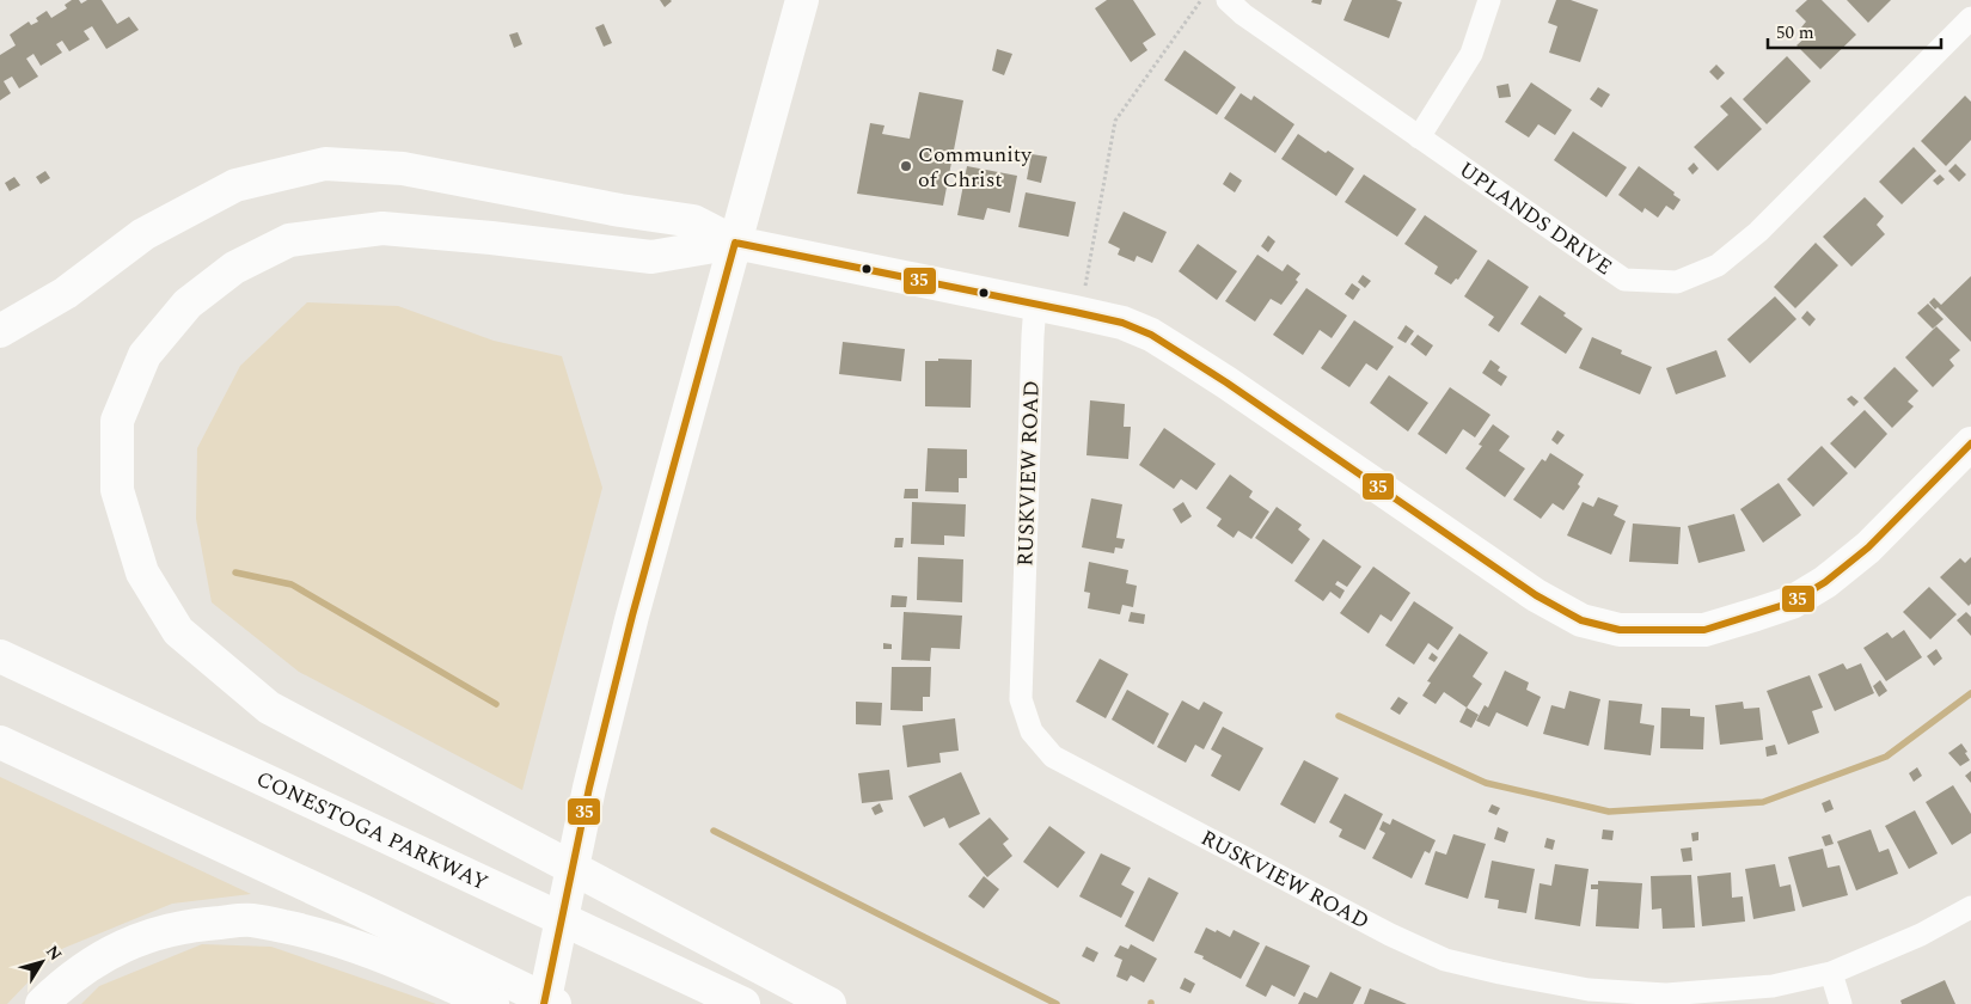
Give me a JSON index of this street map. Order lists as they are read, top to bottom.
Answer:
{
  "streets": {
    "main road": ["CONESTOGA PARKWAY"],
    "street": ["UPLANDS DRIVE", "RUSKVIEW ROAD"]
  },
  "places": ["Community of Christ"],
  "lines": ["transit line 35"],
  "scale_bar": "50 m",
  "north": "top right"
}
